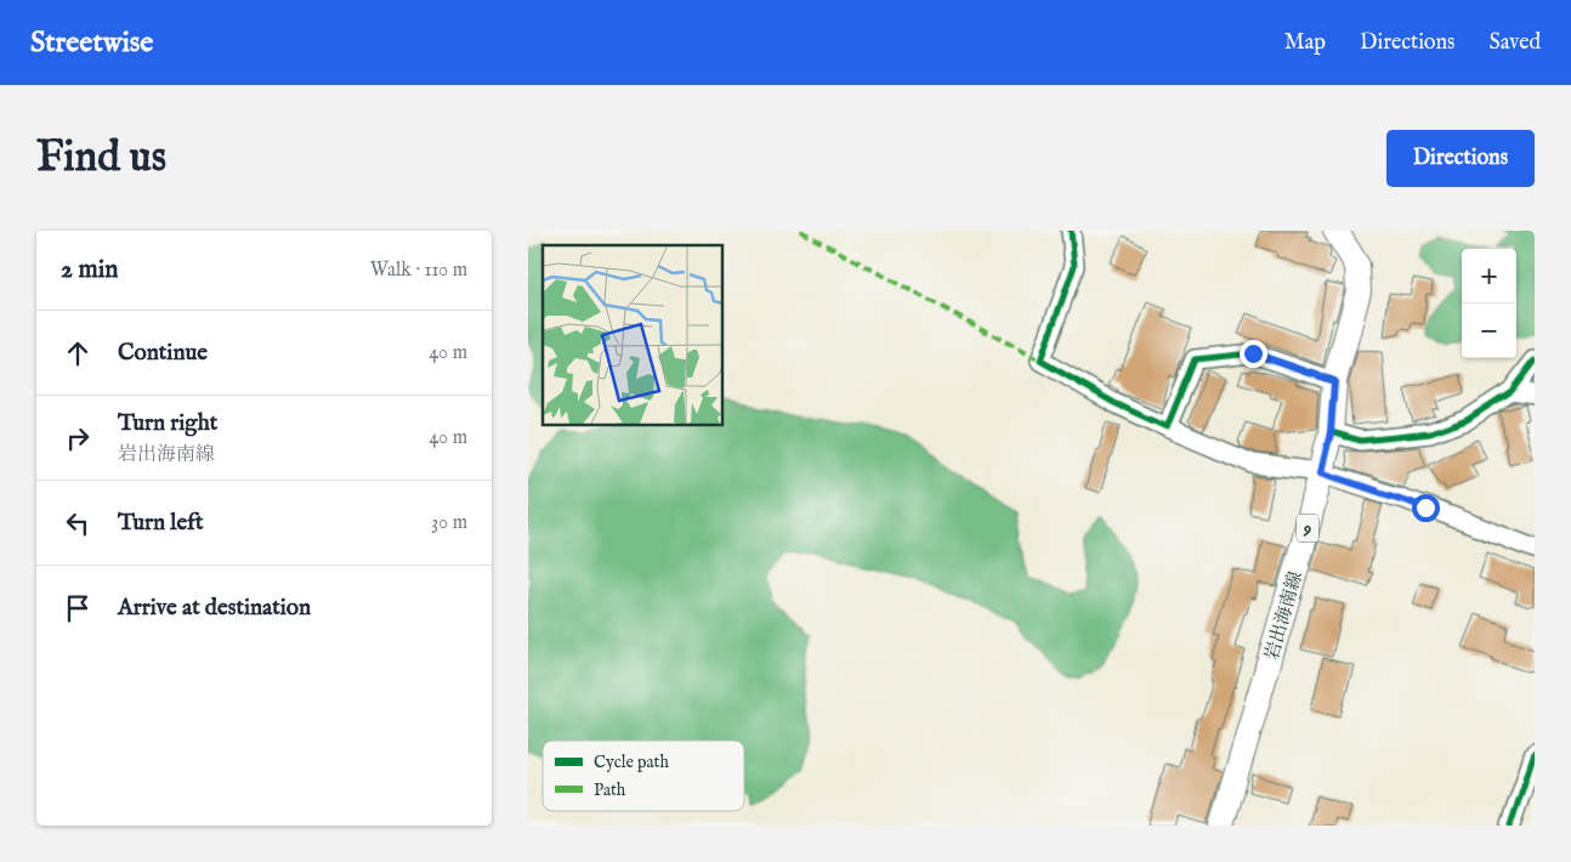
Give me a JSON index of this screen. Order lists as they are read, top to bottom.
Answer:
{
  "streets": {
    "main road": ["9", "岩出海南線"]
  },
  "legend": ["Cycle path", "Path"],
  "page": {
    "header": "Streetwise",
    "nav": ["Map", "Directions", "Saved"],
    "buttons": "Directions",
    "title": "Find us",
    "heading": ["2 min", "Walk · 110 m"],
    "map_buttons": ["+", "−"],
    "list": [
      ["Continue", "40 m"],
      ["Turn right", "岩出海南線", "40 m"],
      ["Turn left", "30 m"],
      "Arrive at destination"
    ]
  }
}
